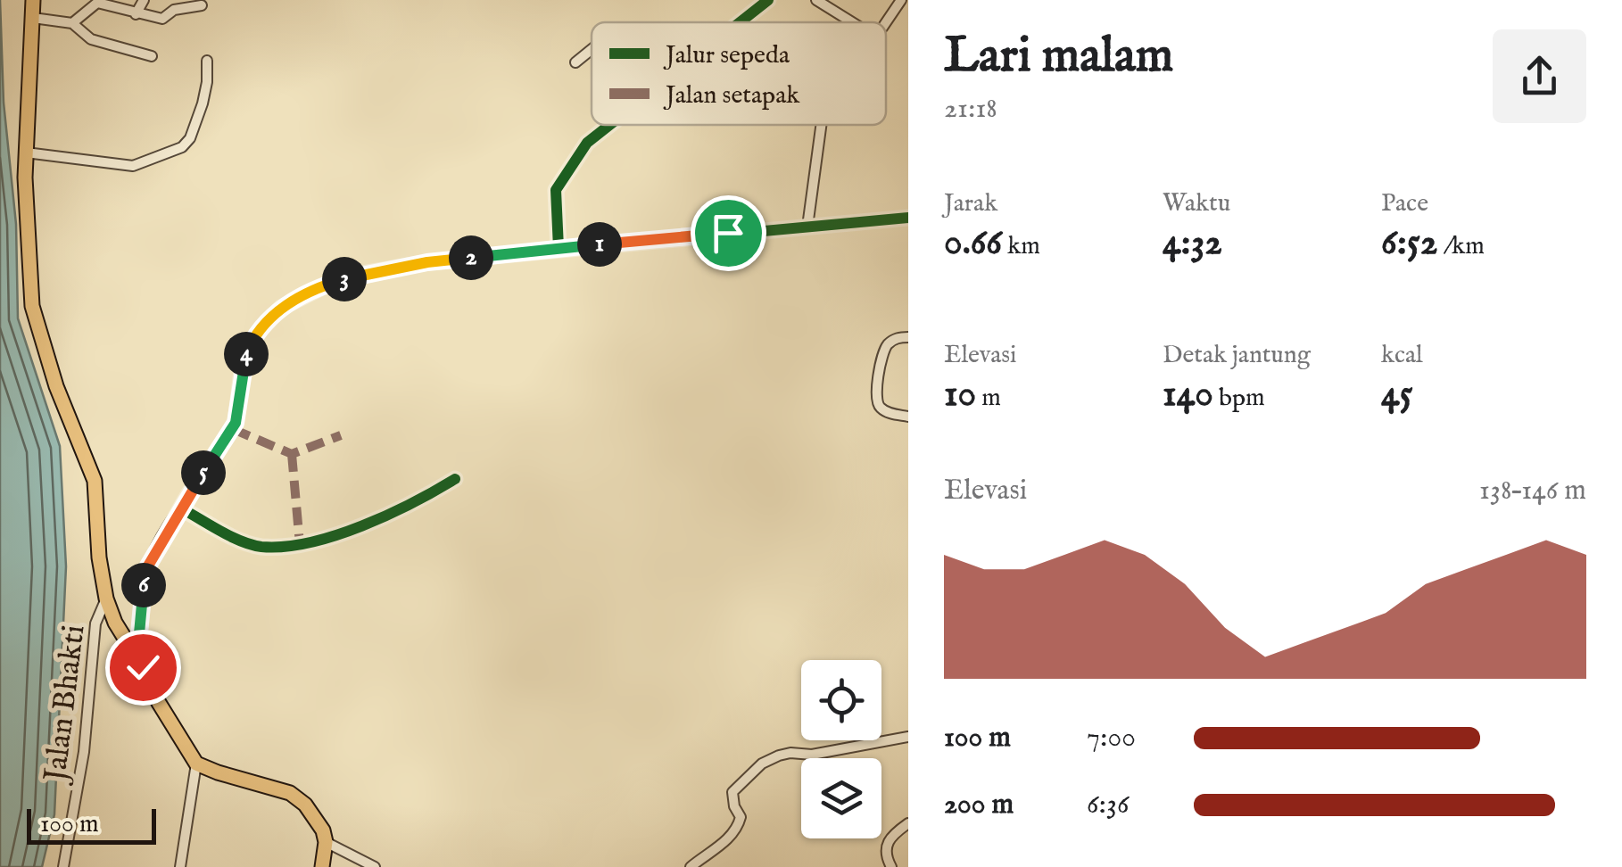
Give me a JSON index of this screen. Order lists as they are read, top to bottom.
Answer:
{
  "streets": {
    "street": ["Jalan Bhakti"]
  },
  "legend": ["Jalur sepeda", "Jalan setapak"],
  "scale_bar": "100 m",
  "page": {
    "heading": ["Lari malam", "21:18"],
    "stats": [
      ["Jarak", "0.66 km"],
      ["Waktu", "4:32"],
      ["Pace", "6:52 /km"],
      ["Elevasi", "10 m"],
      ["Detak jantung", "140 bpm"],
      ["kcal", "45"]
    ],
    "pins": [
      "1",
      "2",
      "3",
      "4",
      "5",
      "6"
    ],
    "chart": ["Elevasi", "138–146 m"],
    "list": [
      {
        "name": "100 m",
        "note": "7:00"
      },
      {
        "name": "200 m",
        "note": "6:36"
      }
    ],
    "scale": "100 m"
  }
}
